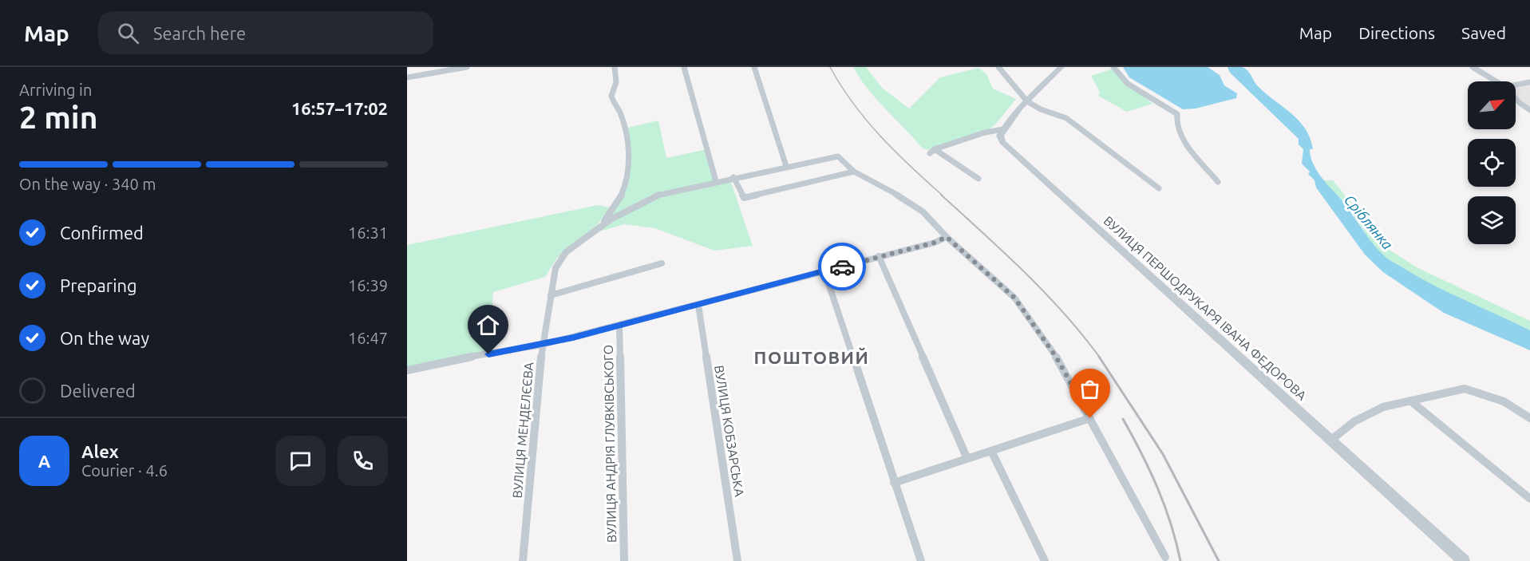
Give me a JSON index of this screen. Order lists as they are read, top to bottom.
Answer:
{
  "streets": {
    "street": [
      "ВУЛИЦЯ ПЕРШОДРУКАРЯ ІВАНА ФЕДОРОВА",
      "ВУЛИЦЯ МЕНДЕЛЄЄВА",
      "ВУЛИЦЯ КОБЗАРСЬКА",
      "ВУЛИЦЯ АНДРІЯ ГЛУВКІВСЬКОГО"
    ]
  },
  "districts": ["ПОШТОВИЙ"],
  "water": ["Сріблянка"],
  "north": "top right",
  "page": {
    "header": "Map",
    "search": "Search here",
    "nav": ["Map", "Directions", "Saved"],
    "heading": ["2 min", "Arriving in", "16:57–17:02"],
    "panel": ["Alex", "Courier · 4.6"],
    "bar": "On the way · 340 m",
    "list": [
      ["Confirmed", "16:31"],
      ["Preparing", "16:39"],
      ["On the way", "16:47"],
      "Delivered"
    ],
    "round": "A"
  }
}
